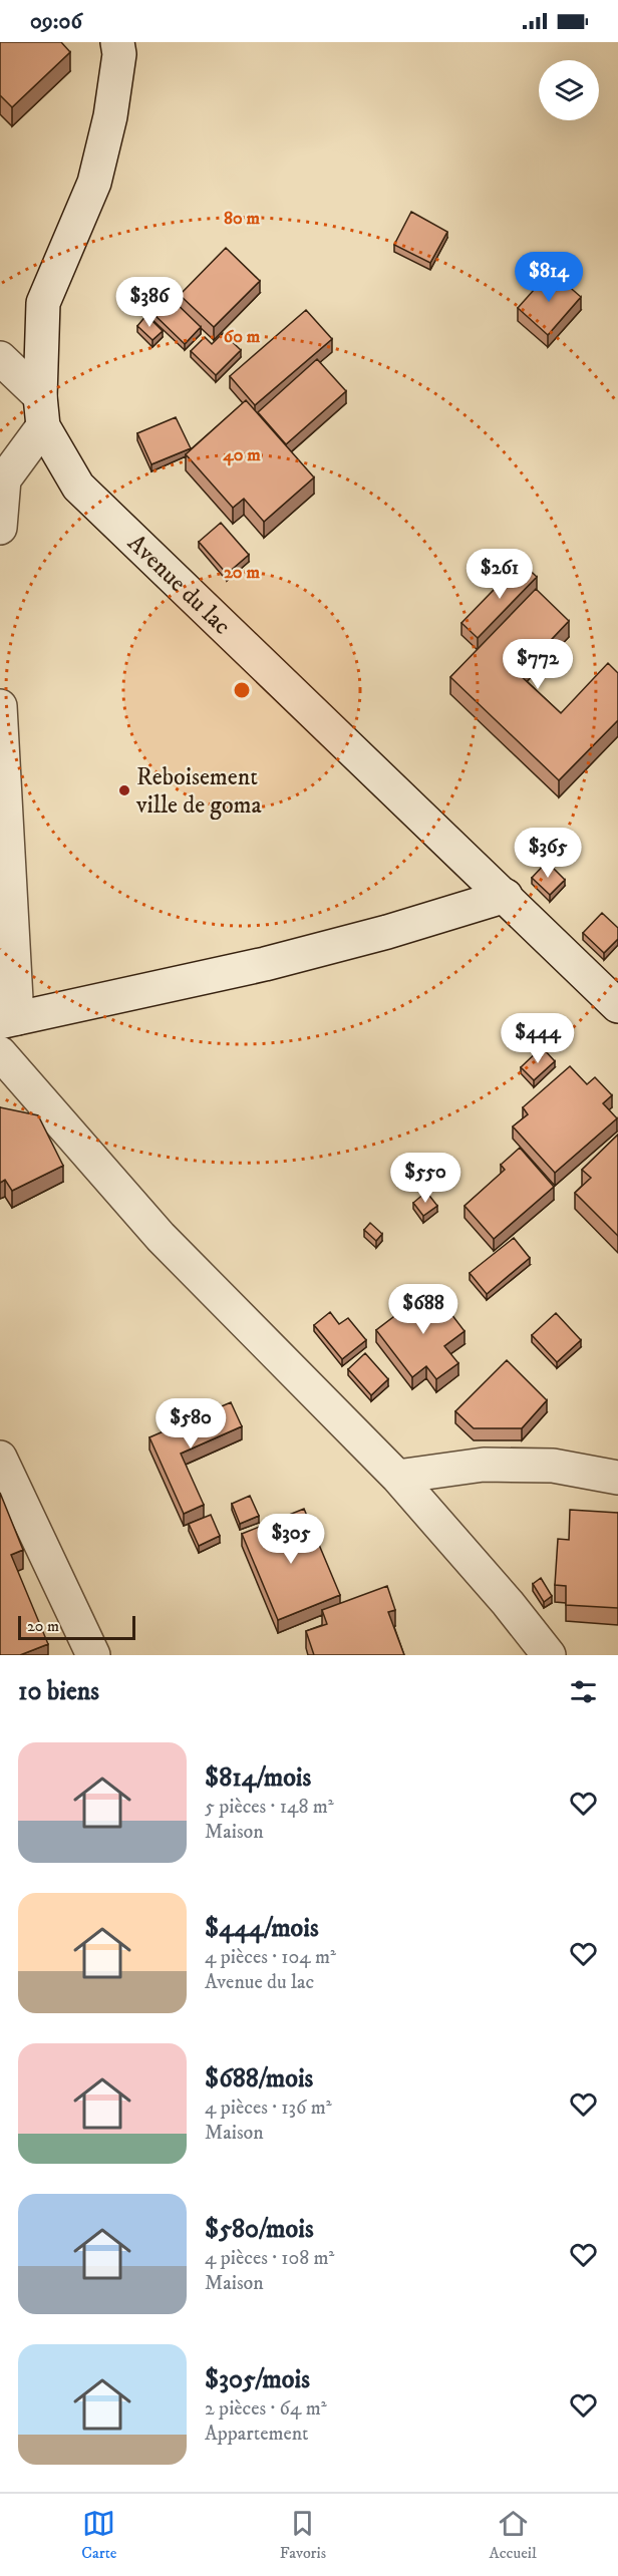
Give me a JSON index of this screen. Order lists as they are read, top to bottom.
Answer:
{
  "streets": {
    "street": ["Avenue du lac"]
  },
  "places": ["Reboisement ville de goma"],
  "scale_bar": "20 m",
  "page": {
    "status": "09:06",
    "price": [
      "$814",
      "$386",
      "$261",
      "$772",
      "$365",
      "$444",
      "$550",
      "$688",
      "$580",
      "$305"
    ],
    "scale": "20 m",
    "heading": "10 biens",
    "list": [
      {
        "name": "$814/mois",
        "note": "5 pièces · 148 m² · Maison"
      },
      {
        "name": "$444/mois",
        "note": "4 pièces · 104 m² · Avenue du lac"
      },
      {
        "name": "$688/mois",
        "note": "4 pièces · 136 m² · Maison"
      },
      {
        "name": "$580/mois",
        "note": "4 pièces · 108 m² · Maison"
      },
      {
        "name": "$305/mois",
        "note": "2 pièces · 64 m² · Appartement"
      }
    ],
    "tabs": ["Carte", "Favoris", "Accueil"]
  },
  "rings": [
    "80 m",
    "60 m",
    "40 m",
    "20 m"
  ]
}
